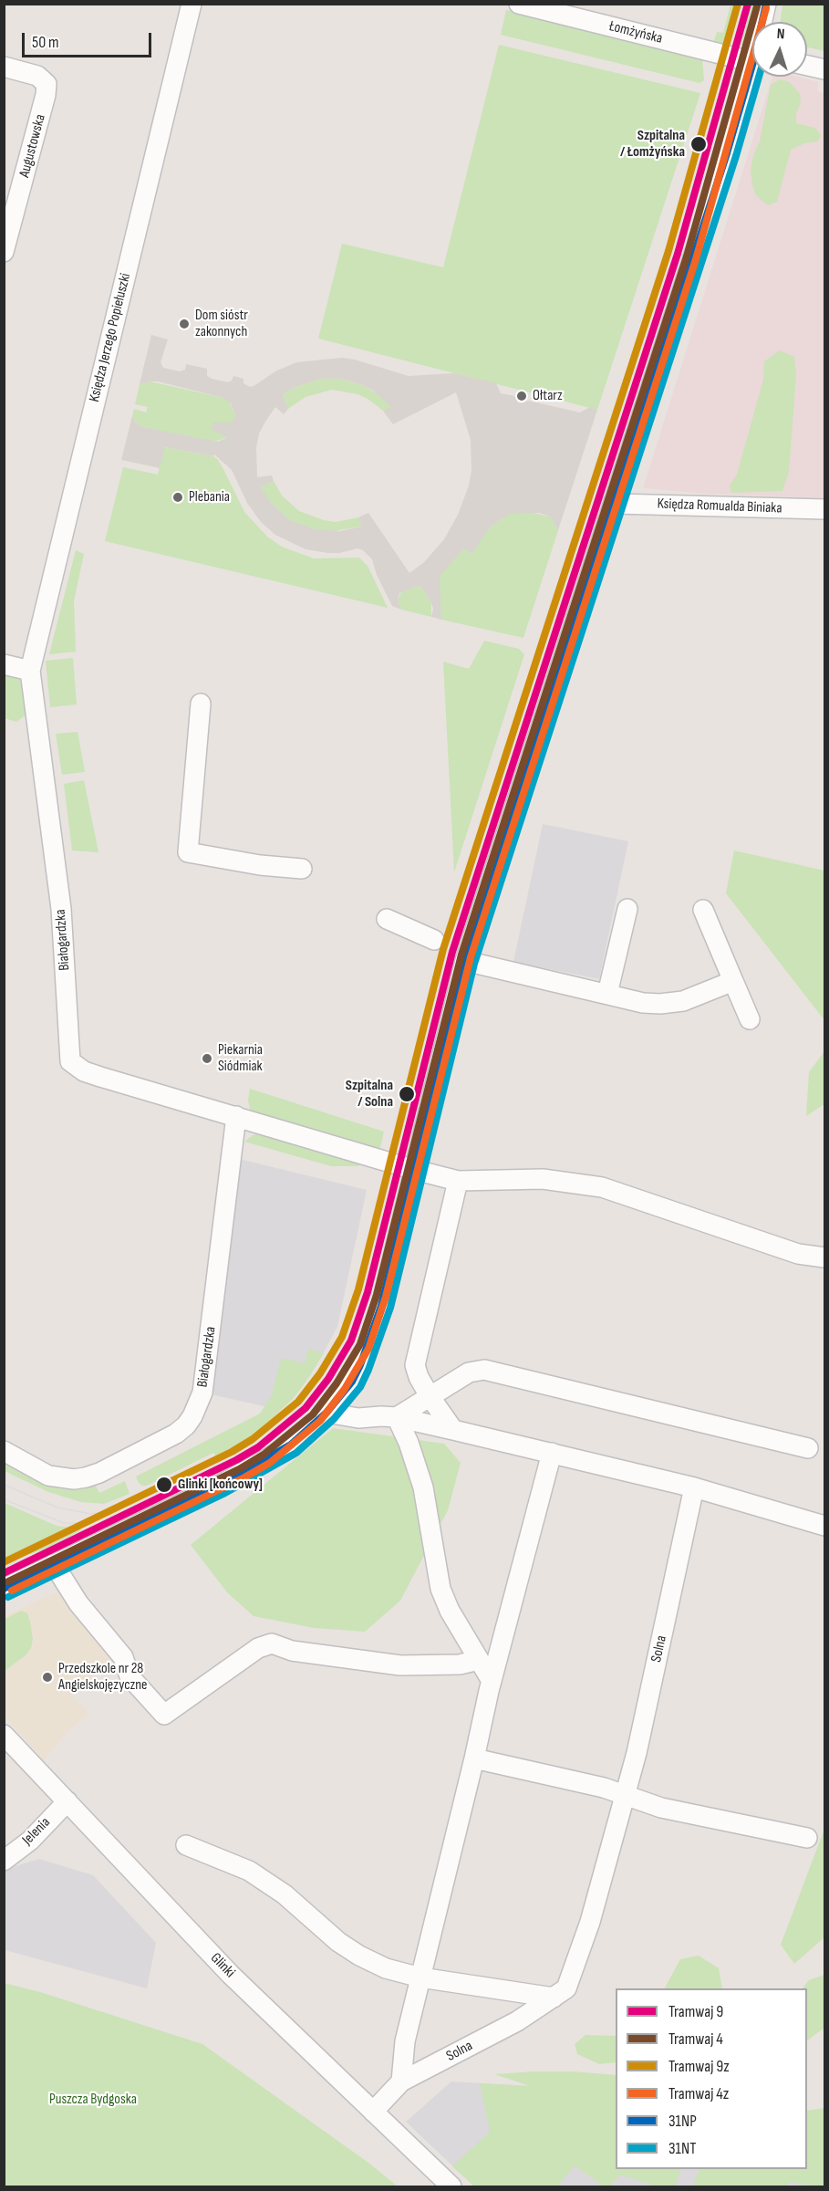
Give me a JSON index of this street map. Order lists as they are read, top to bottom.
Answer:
{
  "streets": {
    "street": [
      "Łomżyńska",
      "Augustowska",
      "Księdza Jerzego Popiełuszki",
      "Księdza Romualda Biniaka",
      "Białogardzka",
      "Solna",
      "Jelenia",
      "Glinki"
    ]
  },
  "crossings": [
    ["Księdza Jerzego Popiełuszki", "Białogardzka"],
    ["Solna", "Glinki"],
    ["Jelenia", "Glinki"]
  ],
  "parks": ["Puszcza Bydgoska"],
  "places": [
    "Szpitalna / Łomżyńska",
    "Dom sióstr zakonnych",
    "Ołtarz",
    "Plebania",
    "Piekarnia Siódmiak",
    "Szpitalna / Solna",
    "Glinki [końcowy]",
    "Przedszkole nr 28 Angielskojęzyczne"
  ],
  "lines": [
    "tram line 9",
    "tram line 9z",
    "transit line 31NP",
    "tram line 4",
    "tram line 4z",
    "transit line 31NT"
  ],
  "legend": [
    "Tramwaj 9",
    "Tramwaj 4",
    "Tramwaj 9z",
    "Tramwaj 4z",
    "31NP",
    "31NT"
  ],
  "scale_bar": "50 m",
  "north": "top"
}
